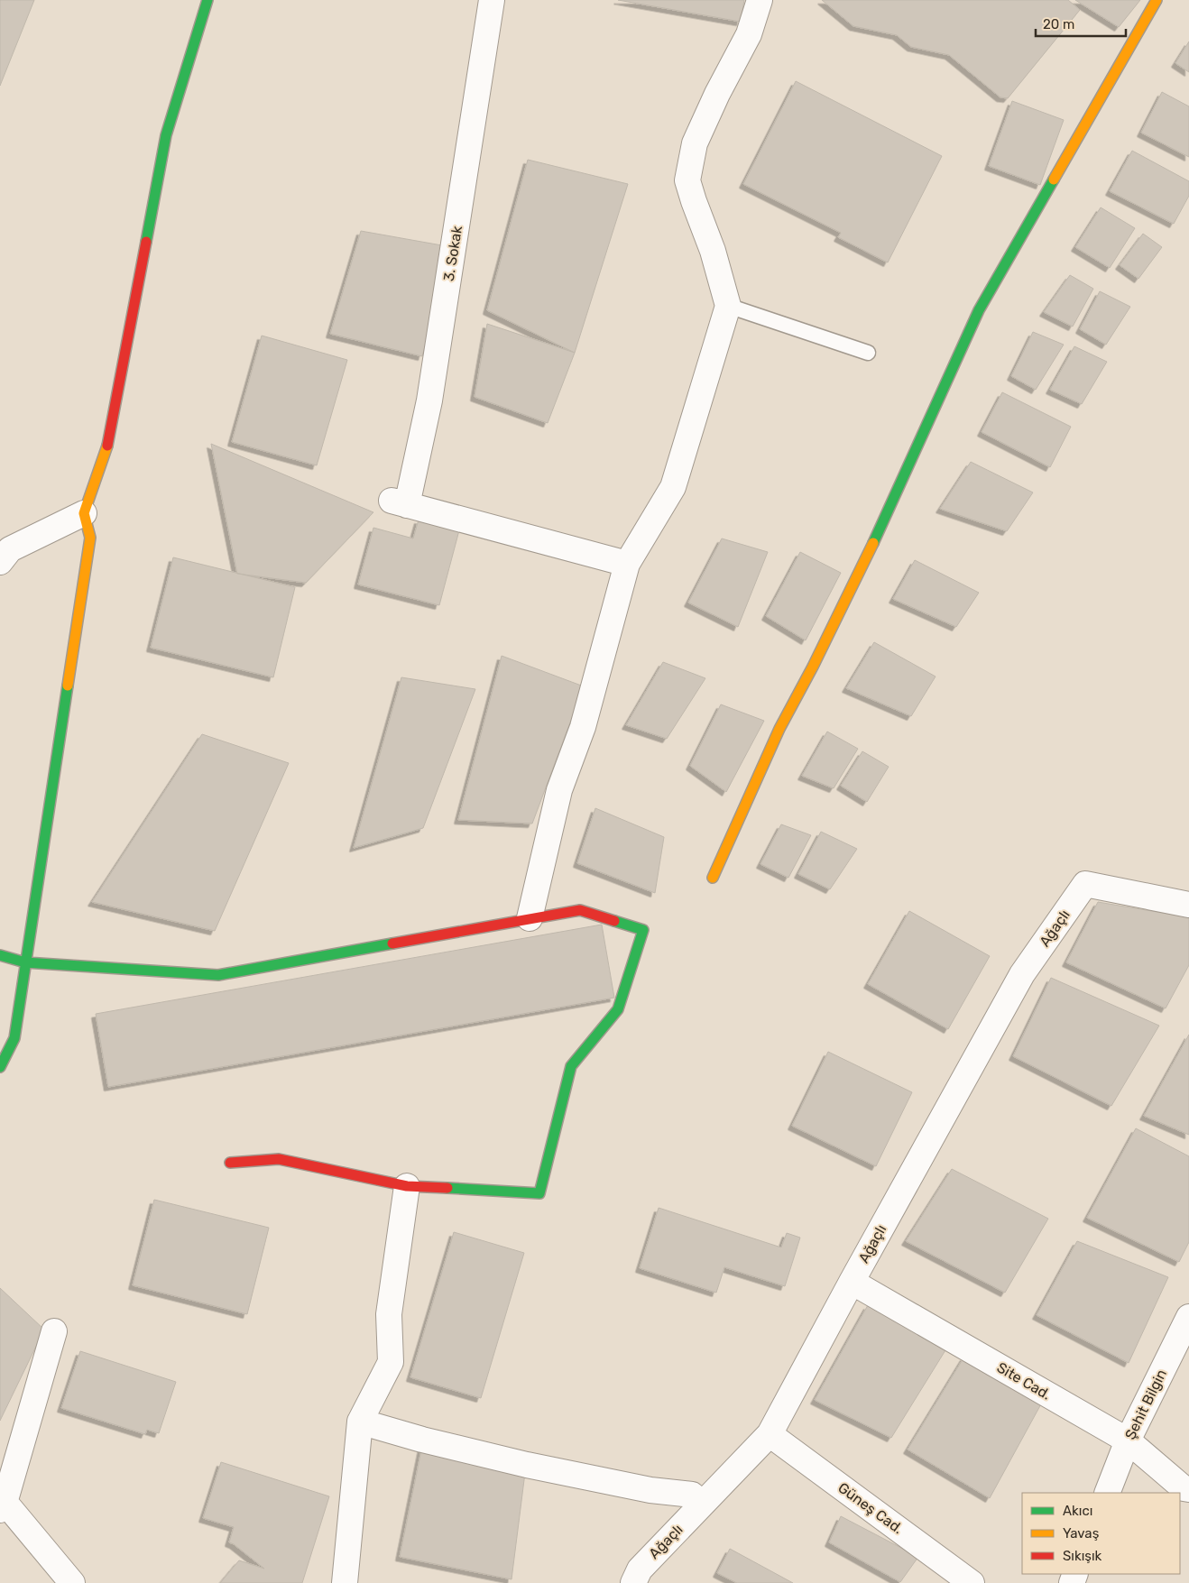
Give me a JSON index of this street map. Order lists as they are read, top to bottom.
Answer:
{
  "streets": {
    "street": [
      "3. Sokak",
      "Ağaçlı",
      "Site Cad.",
      "Şehit Bilgin",
      "Güneş Cad."
    ]
  },
  "crossings": [
    ["Ağaçlı", "Site Cad."],
    ["Ağaçlı", "Güneş Cad."],
    ["Site Cad.", "Şehit Bilgin"]
  ],
  "legend": ["Akıcı", "Yavaş", "Sıkışık"],
  "scale_bar": "20 m"
}
